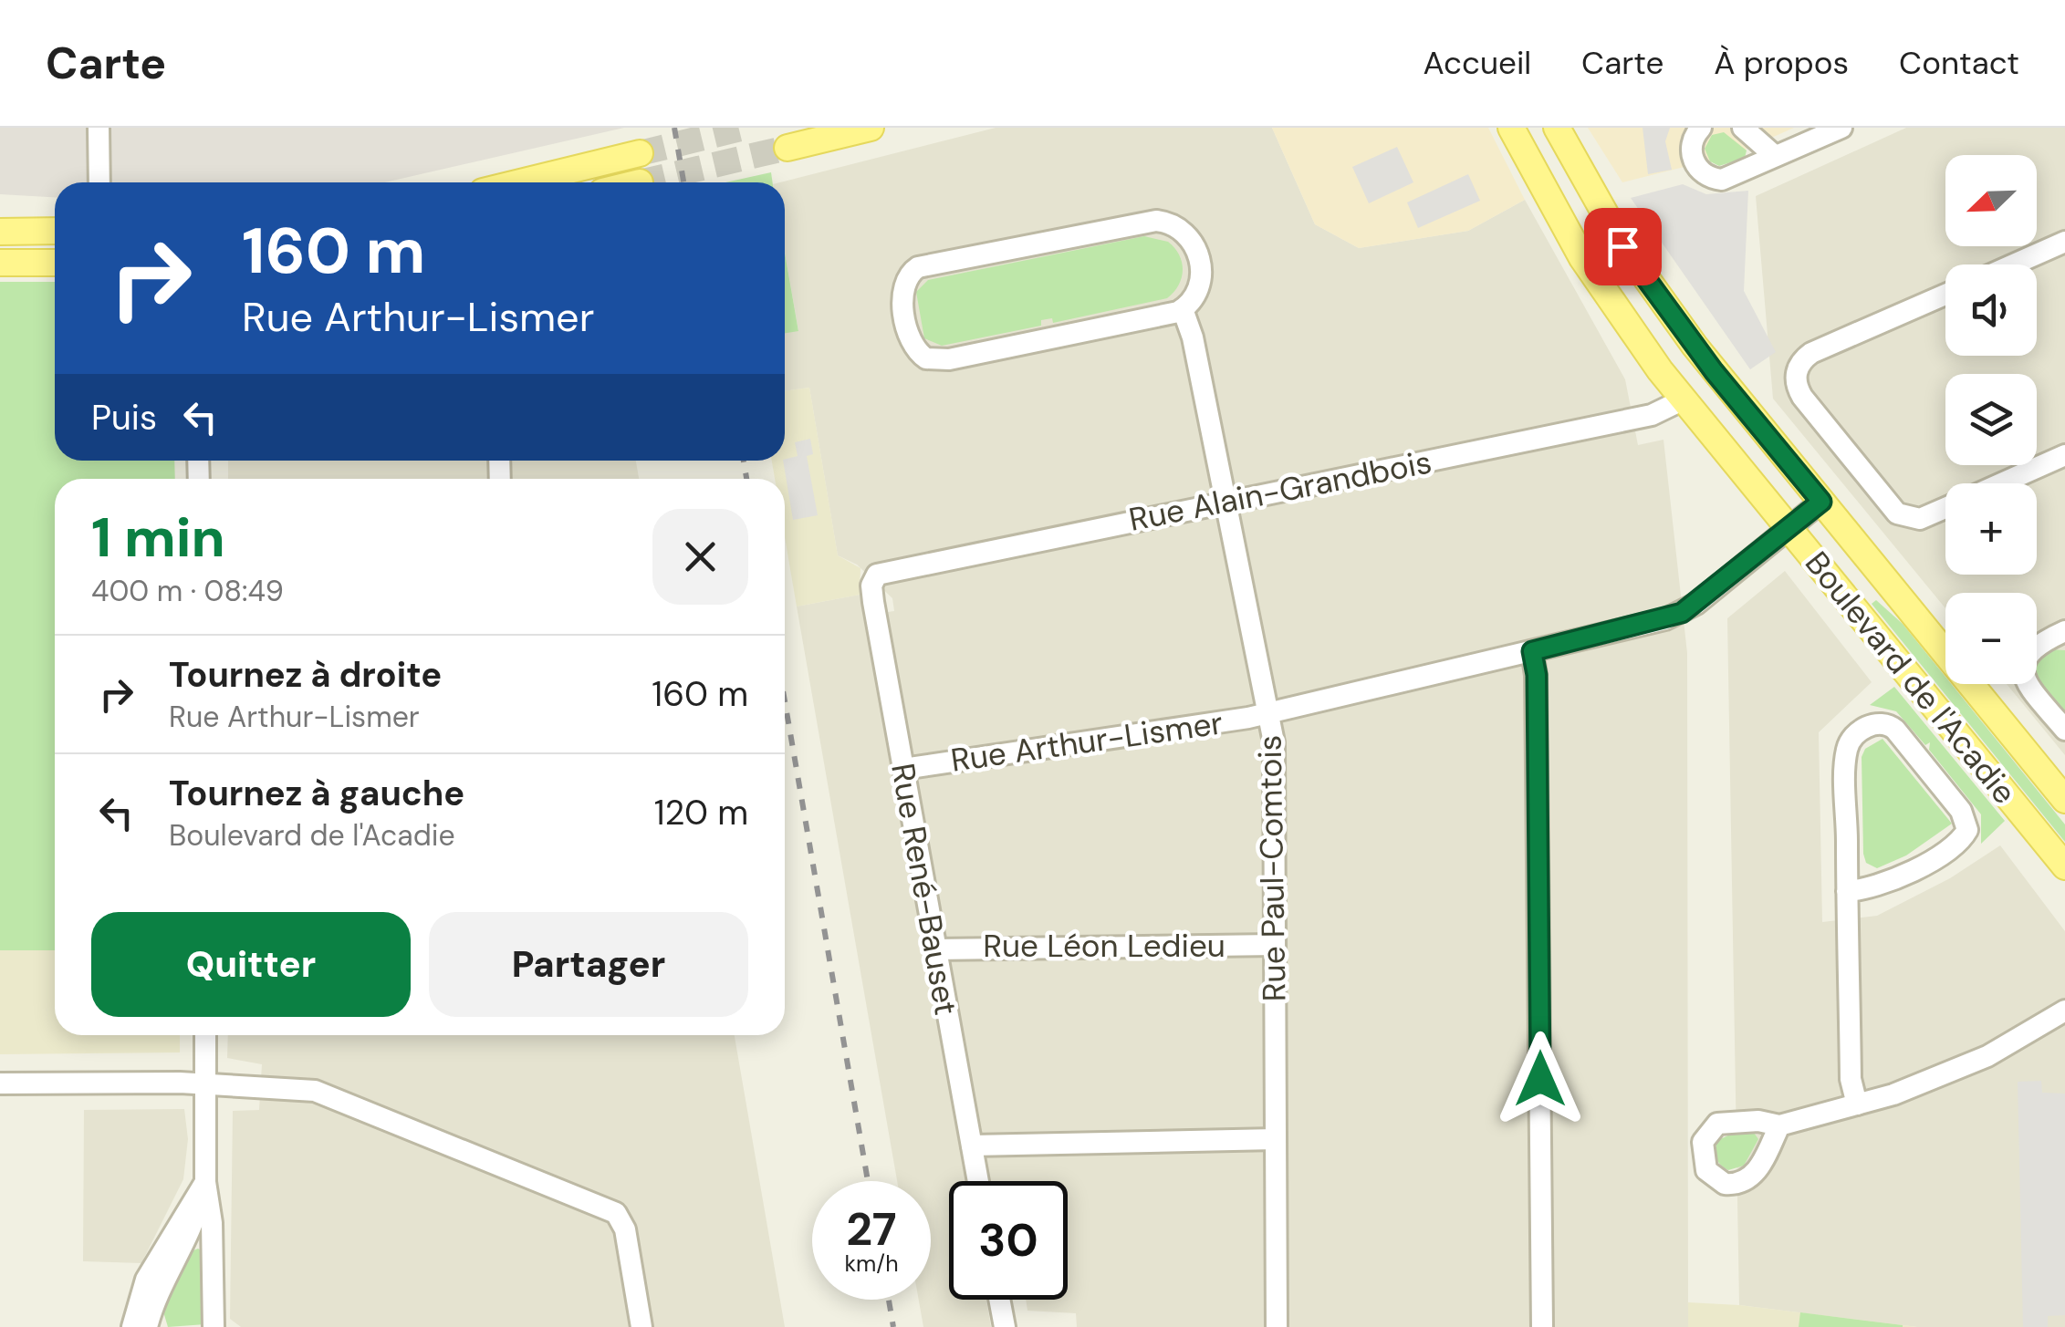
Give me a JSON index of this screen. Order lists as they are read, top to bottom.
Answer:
{
  "streets": {
    "main road": ["Boulevard de l'Acadie"],
    "street": [
      "Rue Alain-Grandbois",
      "Rue Arthur-Lismer",
      "Rue Paul-Comtois",
      "Rue René-Bauset",
      "Rue Léon Ledieu"
    ]
  },
  "crossings": [
    ["Rue Alain-Grandbois", "Boulevard de l'Acadie"],
    ["Rue Alain-Grandbois", "Rue Paul-Comtois"],
    ["Rue Alain-Grandbois", "Rue René-Bauset"],
    ["Boulevard de l'Acadie", "Rue Arthur-Lismer"],
    ["Rue Arthur-Lismer", "Rue Paul-Comtois"],
    ["Rue Arthur-Lismer", "Rue René-Bauset"],
    ["Rue Paul-Comtois", "Rue Léon Ledieu"],
    ["Rue René-Bauset", "Rue Léon Ledieu"]
  ],
  "north": "bottom left",
  "page": {
    "header": "Carte",
    "nav": [
      "Accueil",
      "Carte",
      "À propos",
      "Contact"
    ],
    "map_buttons": ["+", "−"],
    "turn": ["160 m", "Rue Arthur-Lismer"],
    "then": "Puis",
    "heading": ["1 min", "400 m · 08:49"],
    "list": [
      {
        "name": "Tournez à droite",
        "note": "Rue Arthur-Lismer",
        "value": "160 m"
      },
      {
        "name": "Tournez à gauche",
        "note": "Boulevard de l'Acadie",
        "value": "120 m"
      }
    ],
    "buttons": ["Quitter", "Partager"],
    "speed": "27 km/h",
    "limit": "30"
  }
}
